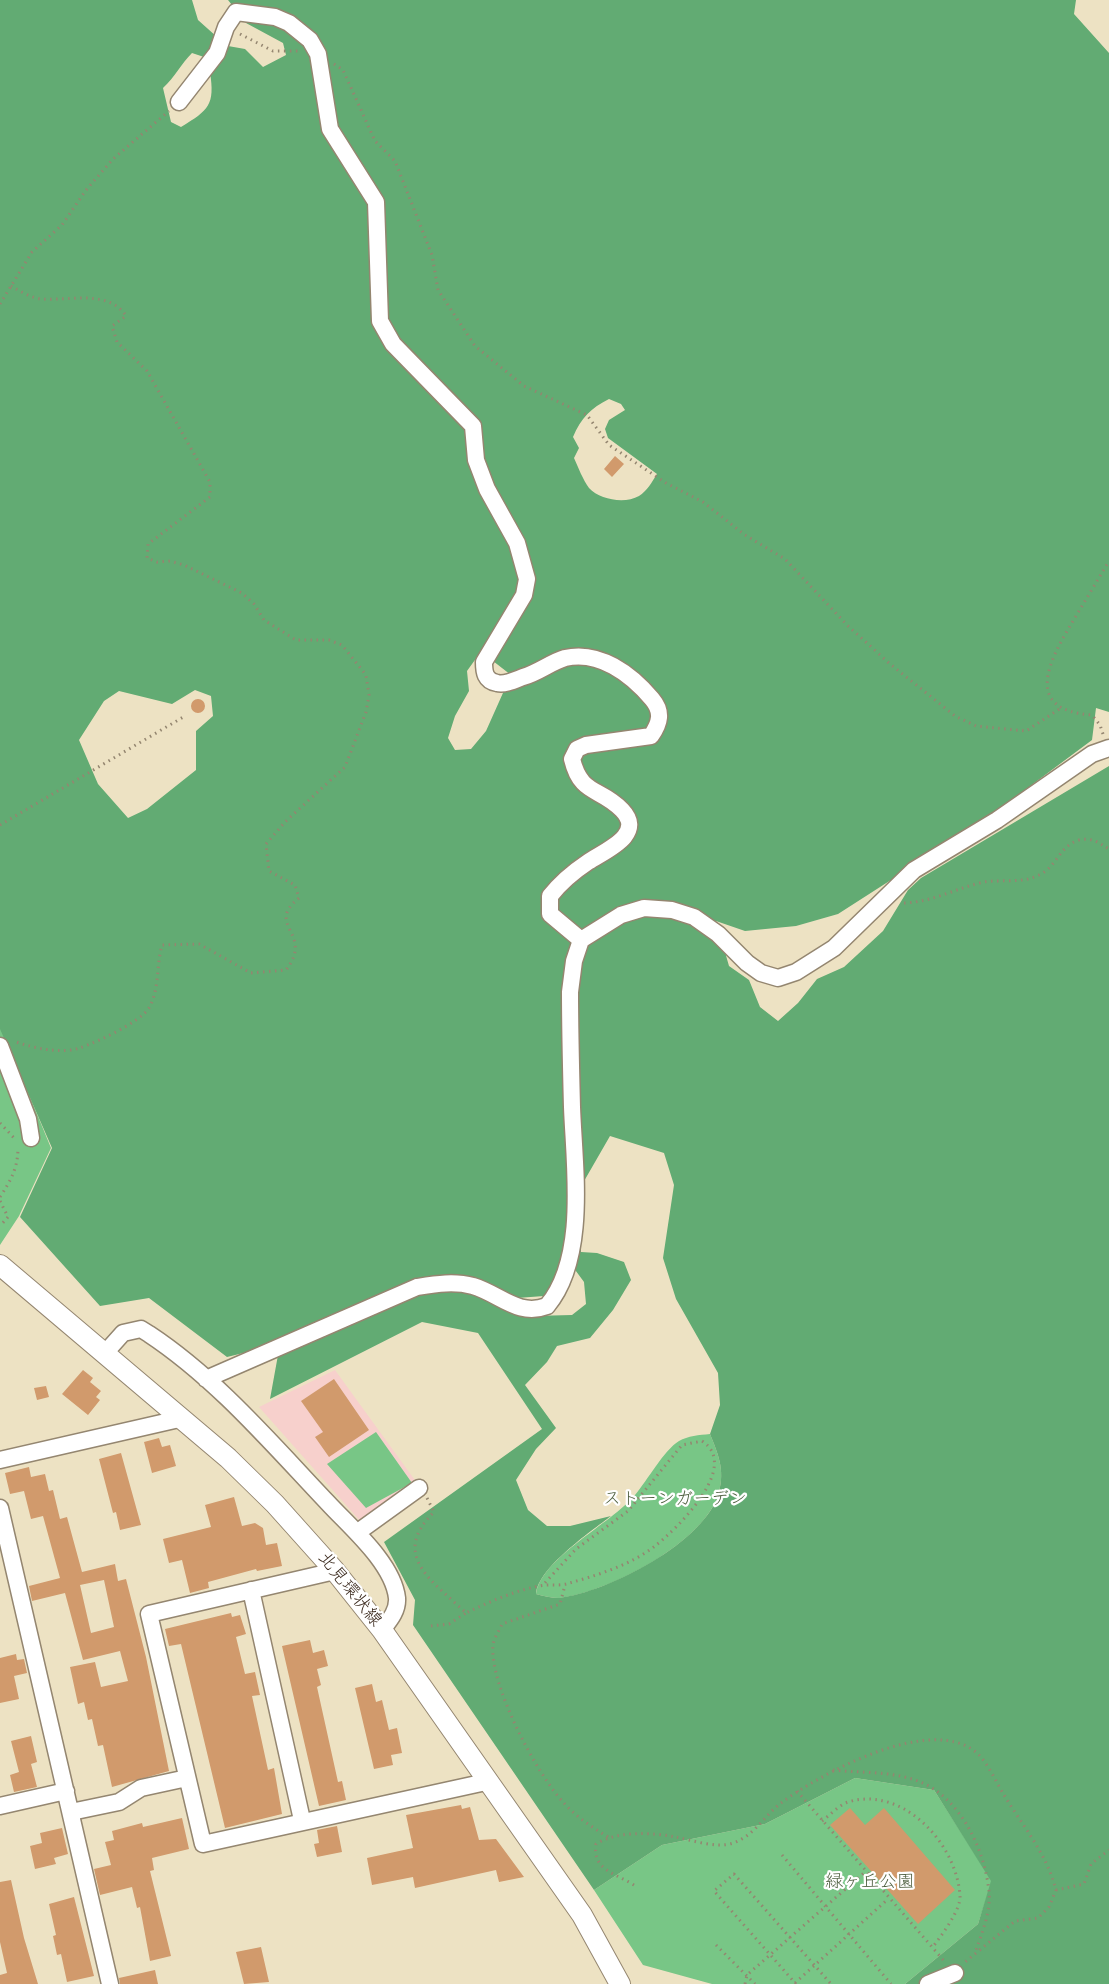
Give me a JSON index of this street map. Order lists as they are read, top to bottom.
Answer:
{
  "streets": {
    "main road": ["北見環状線"]
  },
  "parks": ["ストーンガーデン", "緑ヶ丘公園"]
}
